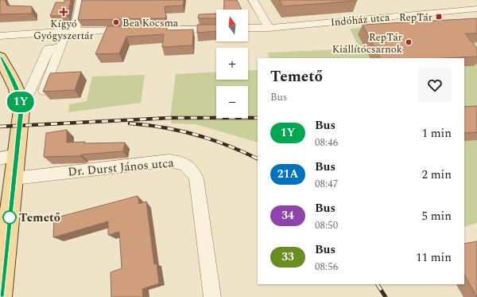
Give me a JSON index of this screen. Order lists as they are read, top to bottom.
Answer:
{
  "streets": {
    "street": ["Indóház utca", "Dr. Durst János utca"]
  },
  "places": {
    "health": ["Kígyó Gyógyszertár"],
    "transit": ["RepTár"],
    "other": ["Bea Kocsma", "RepTár Kiállítócsarnok", "Temető"]
  },
  "lines": ["bus line 1Y"],
  "north": "top",
  "page": {
    "on_map": "1Y",
    "map_buttons": ["+", "−"],
    "heading": ["Temető", "Bus"],
    "list": [
      {
        "mark": "1Y",
        "name": "Bus",
        "note": "08:46",
        "value": "1 min"
      },
      {
        "mark": "21A",
        "name": "Bus",
        "note": "08:47",
        "value": "2 min"
      },
      {
        "mark": "34",
        "name": "Bus",
        "note": "08:50",
        "value": "5 min"
      },
      {
        "mark": "33",
        "name": "Bus",
        "note": "08:56",
        "value": "11 min"
      }
    ]
  }
}
